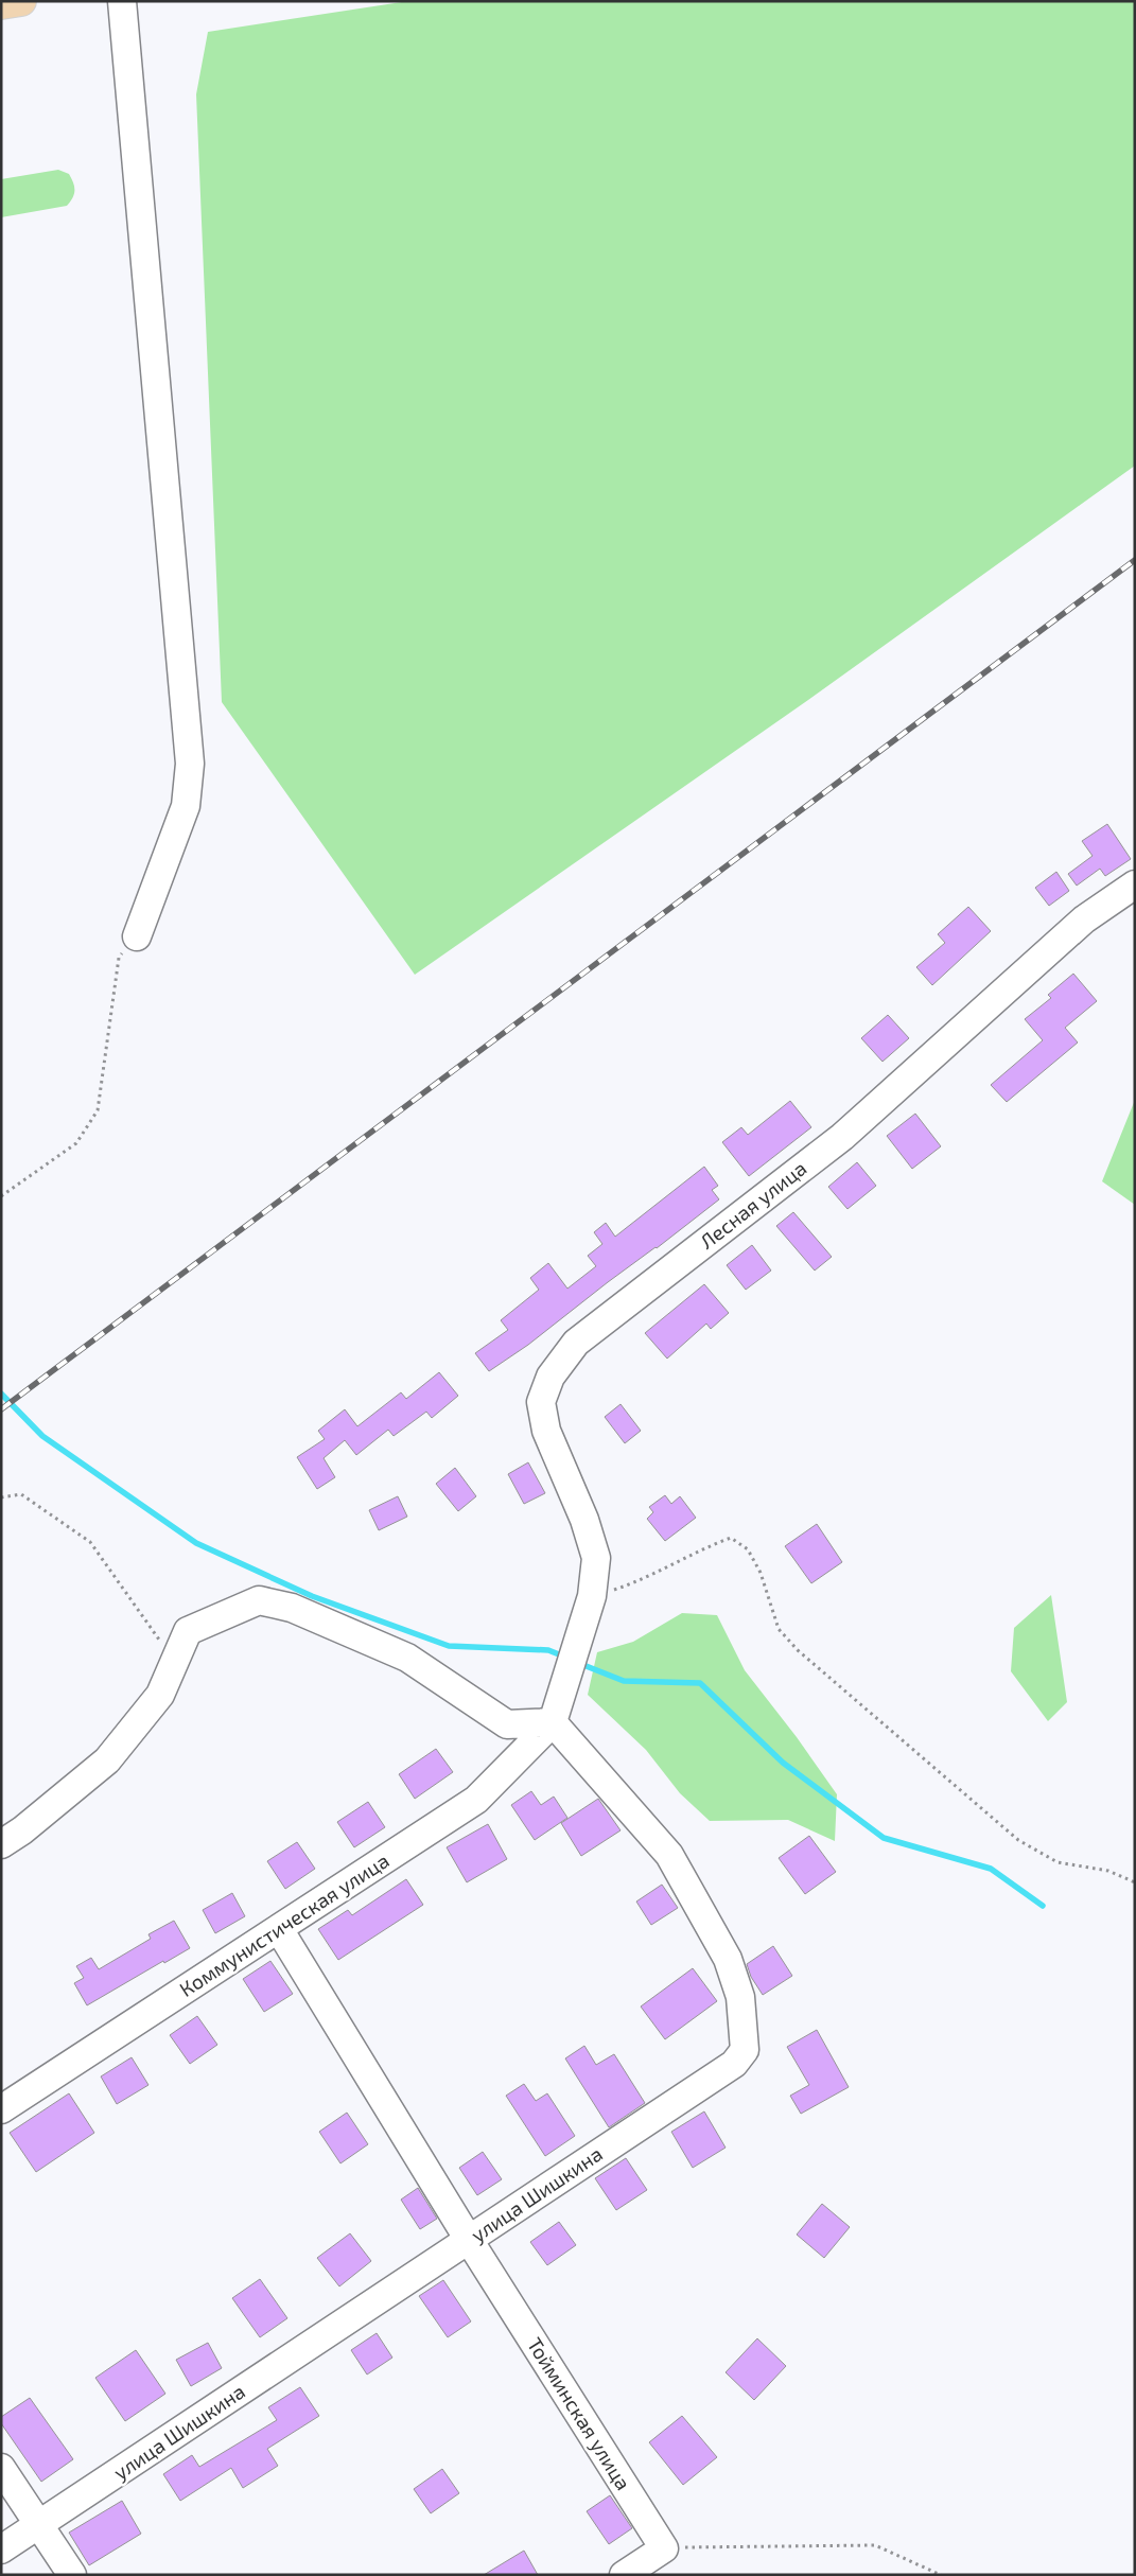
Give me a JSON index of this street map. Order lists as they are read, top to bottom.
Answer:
{
  "streets": {
    "street": [
      "Лесная улица",
      "Коммунистическая улица",
      "улица Шишкина",
      "Тойминская улица"
    ]
  },
  "crossings": [
    ["Лесная улица", "Коммунистическая улица"],
    ["Лесная улица", "улица Шишкина"],
    ["Коммунистическая улица", "улица Шишкина"],
    ["Коммунистическая улица", "Тойминская улица"],
    ["улица Шишкина", "Тойминская улица"]
  ]
}
